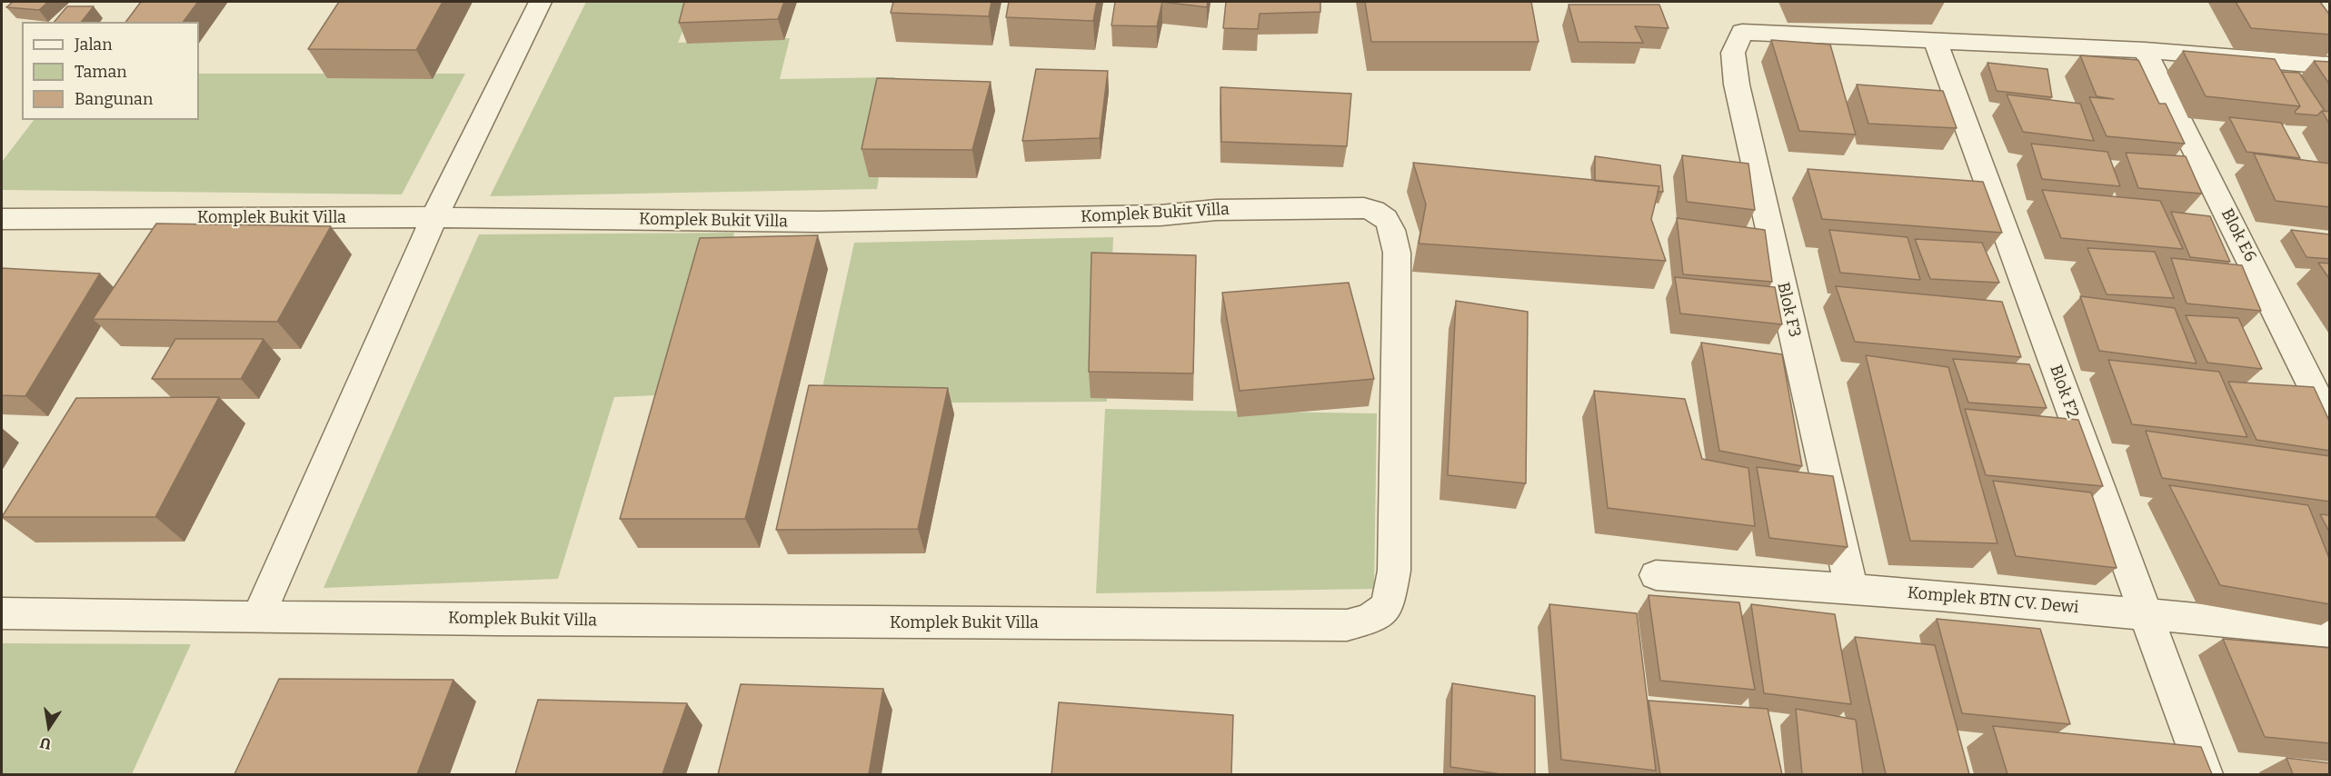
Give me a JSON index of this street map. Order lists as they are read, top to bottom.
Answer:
{
  "streets": {
    "street": [
      "Komplek Bukit Villa",
      "Blok E6",
      "Blok F3",
      "Blok F2",
      "Komplek BTN CV. Dewi"
    ]
  },
  "crossings": [
    ["Blok F3", "Blok F2"],
    ["Blok F3", "Komplek BTN CV. Dewi"],
    ["Blok F2", "Komplek BTN CV. Dewi"]
  ],
  "legend": ["Jalan", "Taman", "Bangunan"],
  "north": "bottom"
}
